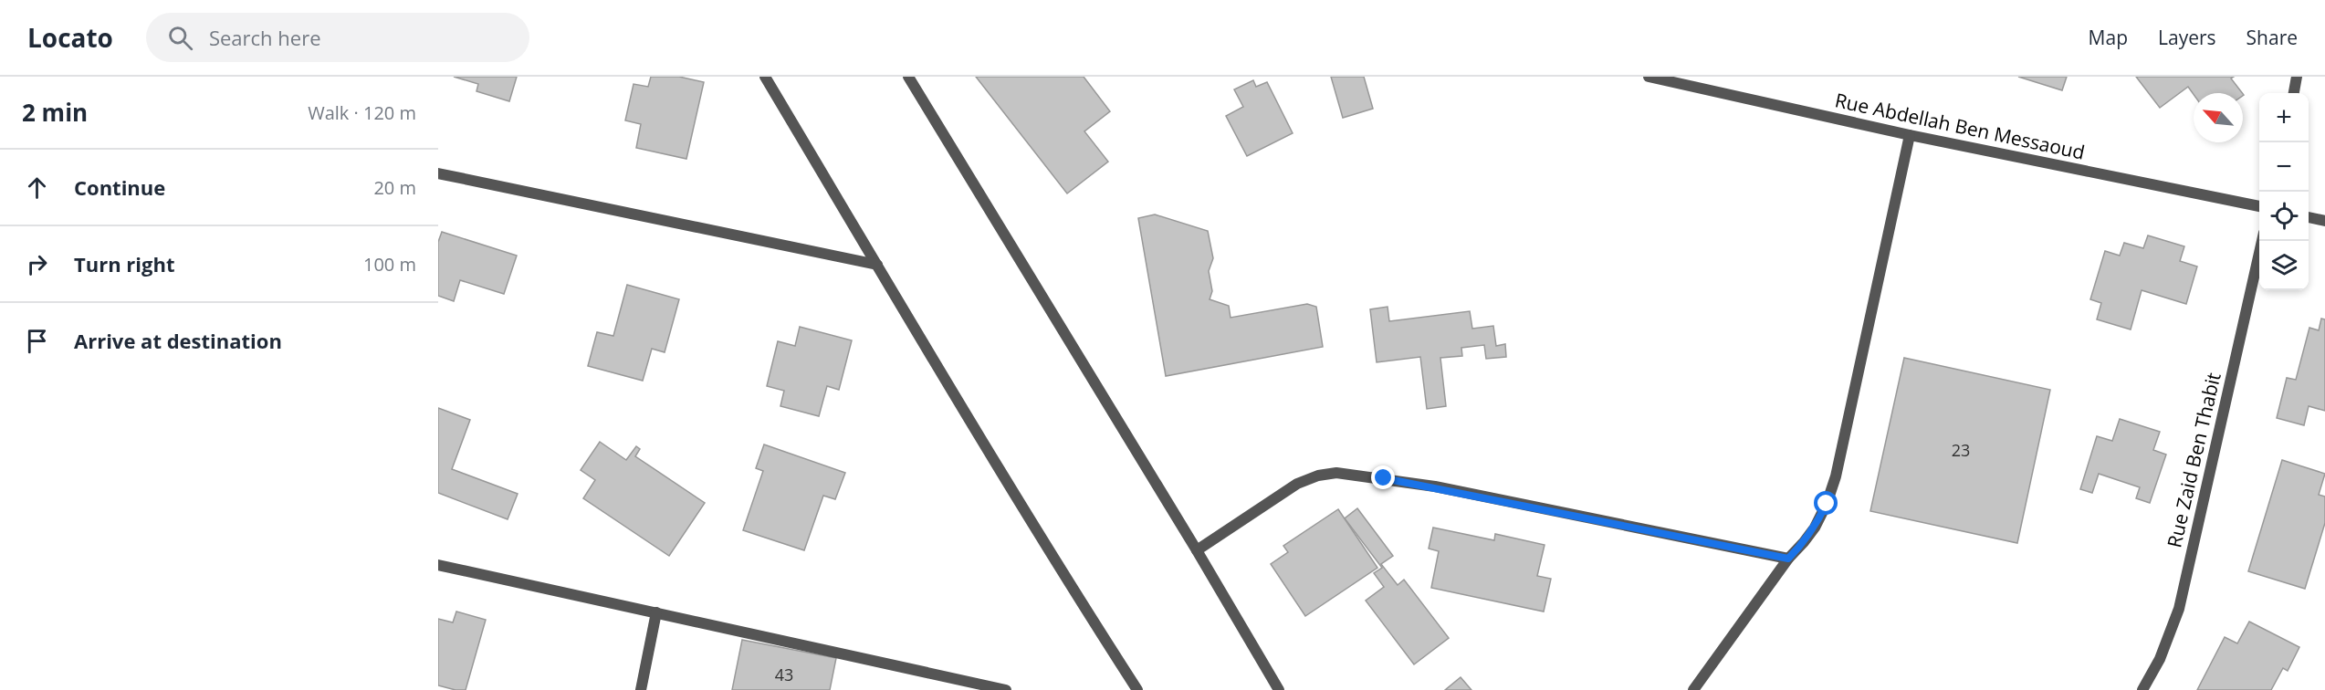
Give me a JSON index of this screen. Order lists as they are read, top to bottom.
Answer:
{
  "streets": {
    "street": ["Rue Abdellah Ben Messaoud", "Rue Zaid Ben Thabit"]
  },
  "house_numbers": ["23", "43"],
  "north": "top left",
  "page": {
    "header": "Locato",
    "search": "Search here",
    "nav": ["Map", "Layers", "Share"],
    "heading": ["2 min", "Walk · 120 m"],
    "map_buttons": ["+", "−"],
    "list": [
      ["Continue", "20 m"],
      ["Turn right", "100 m"],
      "Arrive at destination"
    ]
  }
}
